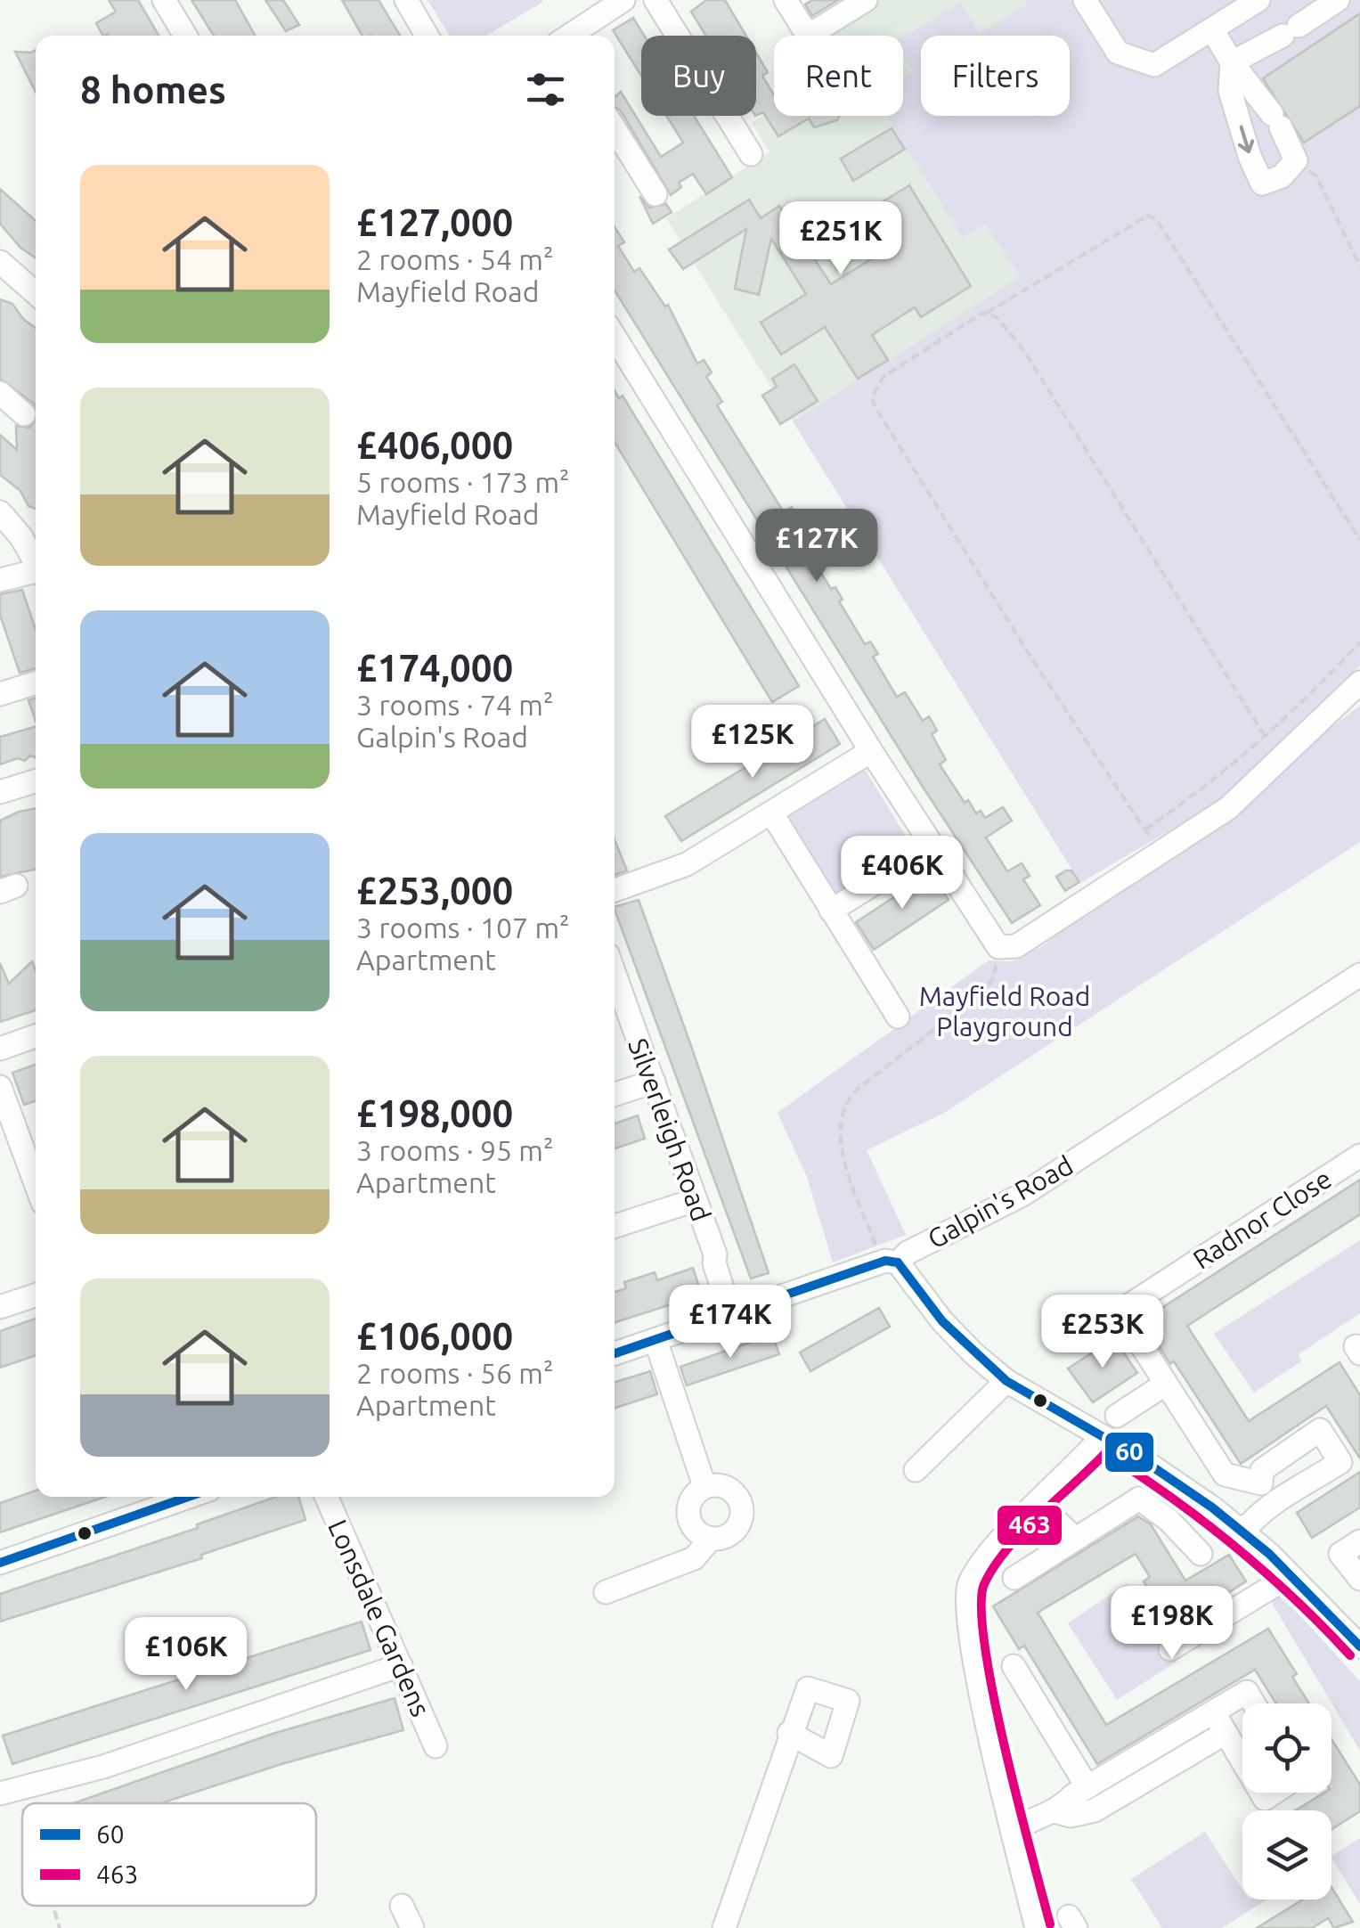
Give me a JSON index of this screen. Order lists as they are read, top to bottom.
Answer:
{
  "streets": {
    "street": [
      "Silverleigh Road",
      "Galpin's Road",
      "Radnor Close",
      "Lonsdale Gardens"
    ]
  },
  "crossings": [
    ["Silverleigh Road", "Galpin's Road"]
  ],
  "parks": ["Mayfield Road Playground"],
  "lines": ["transit line 60", "transit line 463"],
  "legend": ["60", "463"],
  "page": {
    "chip": ["Buy", "Rent", "Filters"],
    "heading": "8 homes",
    "list": [
      {
        "name": "£127,000",
        "note": "2 rooms · 54 m² · Mayfield Road"
      },
      {
        "name": "£406,000",
        "note": "5 rooms · 173 m² · Mayfield Road"
      },
      {
        "name": "£174,000",
        "note": "3 rooms · 74 m² · Galpin's Road"
      },
      {
        "name": "£253,000",
        "note": "3 rooms · 107 m² · Apartment"
      },
      {
        "name": "£198,000",
        "note": "3 rooms · 95 m² · Apartment"
      },
      {
        "name": "£106,000",
        "note": "2 rooms · 56 m² · Apartment"
      }
    ],
    "price": [
      "£251K",
      "£127K",
      "£125K",
      "£406K",
      "£174K",
      "£253K",
      "£198K",
      "£106K"
    ]
  }
}
